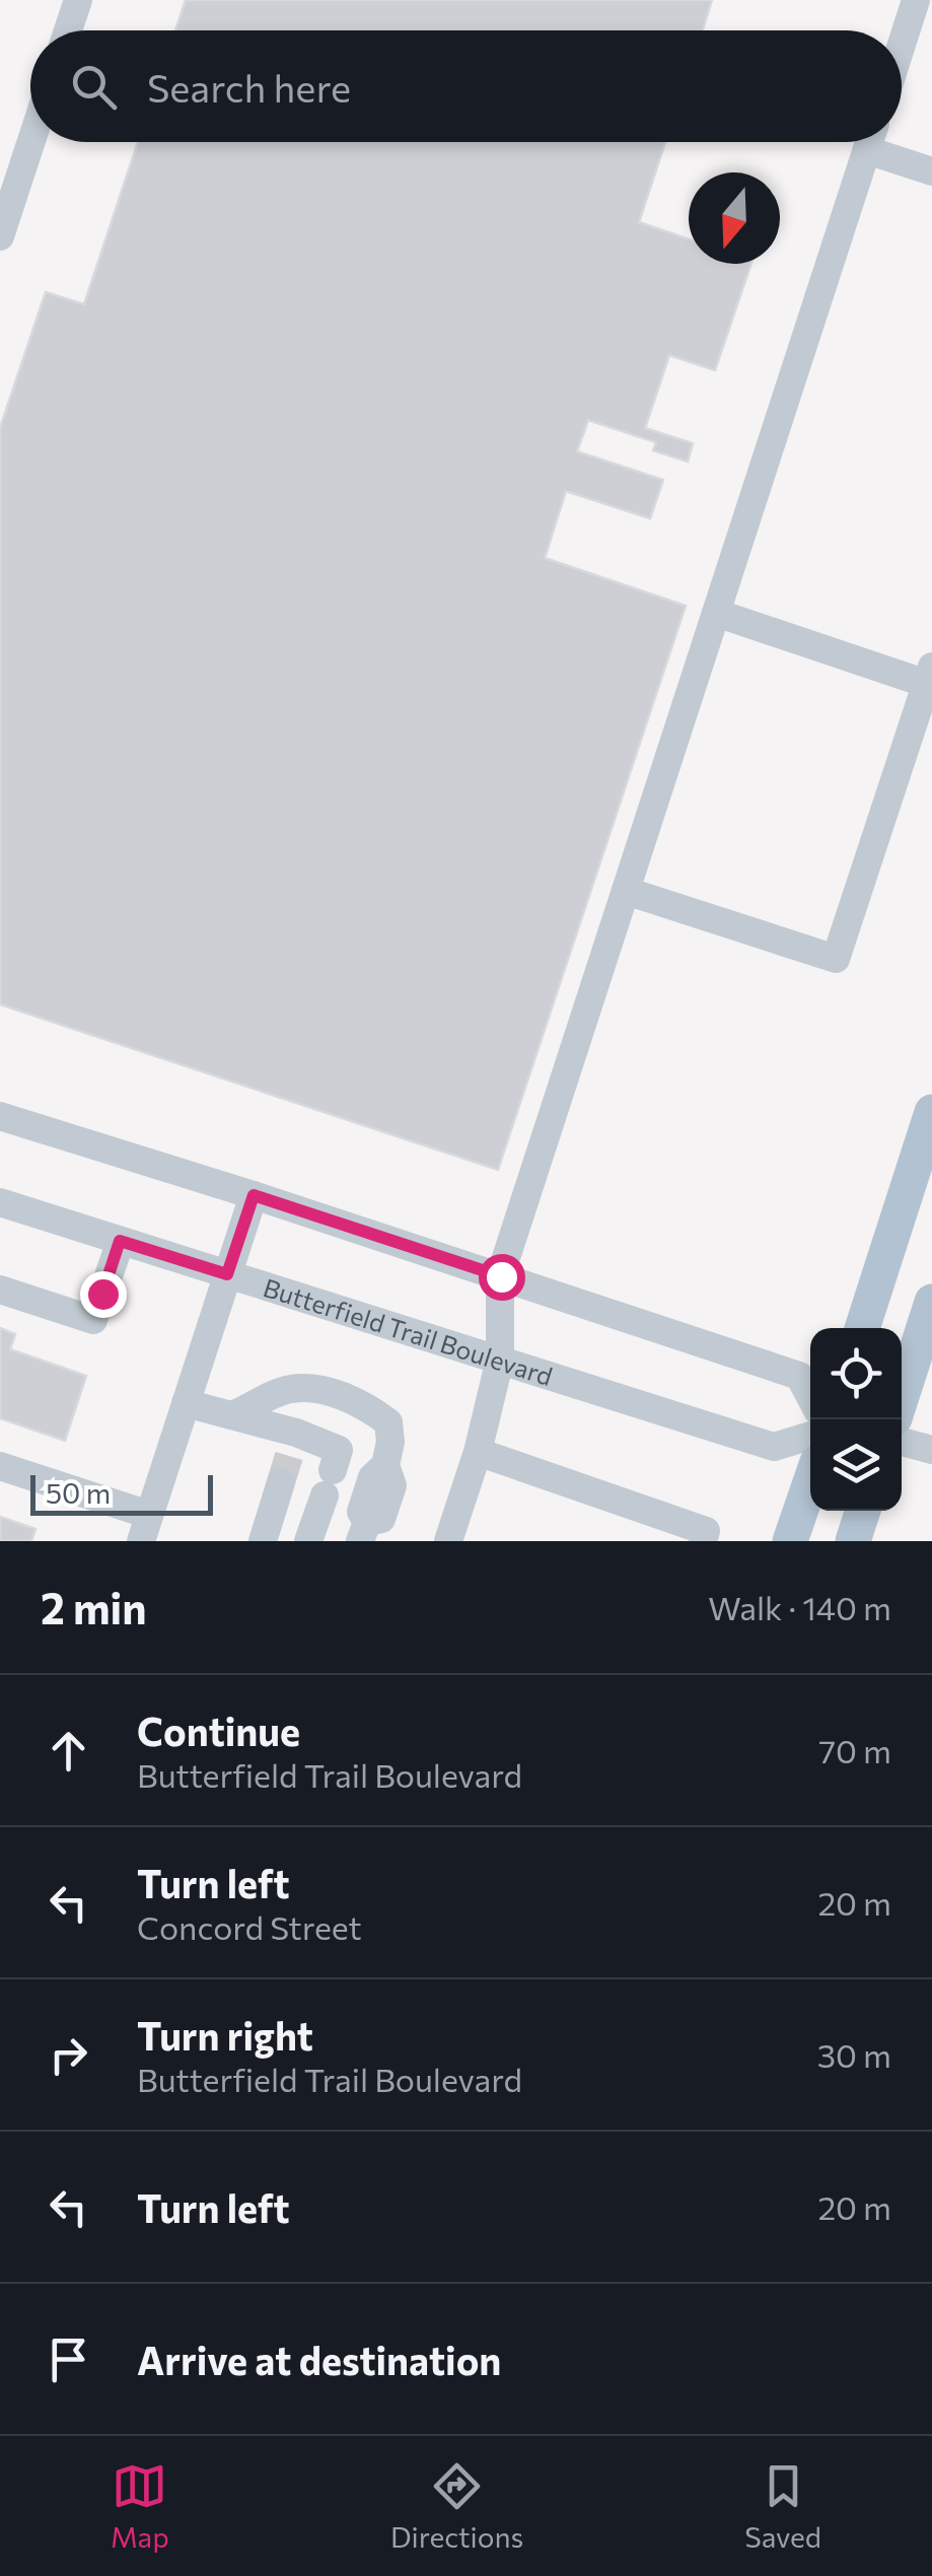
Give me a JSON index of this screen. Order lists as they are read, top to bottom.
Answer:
{
  "streets": {
    "street": ["Butterfield Trail Boulevard"]
  },
  "scale_bar": "50 m",
  "north": "bottom",
  "page": {
    "search": "Search here",
    "scale": "50 m",
    "heading": ["2 min", "Walk · 140 m"],
    "list": [
      ["Continue", "Butterfield Trail Boulevard", "70 m"],
      ["Turn left", "Concord Street", "20 m"],
      ["Turn right", "Butterfield Trail Boulevard", "30 m"],
      ["Turn left", "20 m"],
      "Arrive at destination"
    ],
    "nav": ["Map", "Directions", "Saved"]
  }
}
